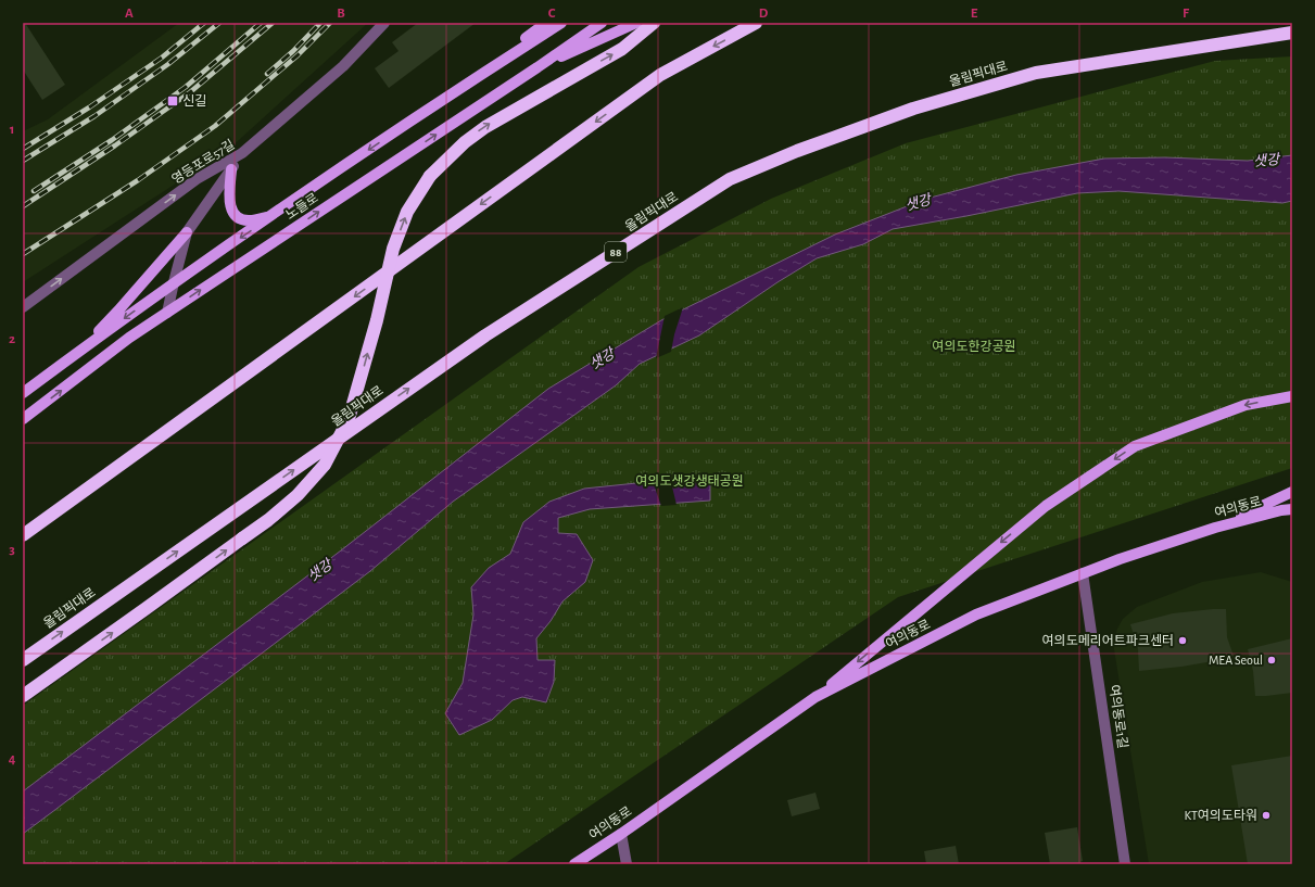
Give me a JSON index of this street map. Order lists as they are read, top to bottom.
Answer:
{
  "streets": {
    "highway": ["올림픽대로", "88"],
    "main road": ["노들로", "여의동로"],
    "street": ["영등포로57길", "여의동로1길"]
  },
  "crossings": [
    ["여의동로", "여의동로1길"]
  ],
  "water": ["샛강"],
  "parks": ["여의도한강공원", "여의도샛강생태공원"],
  "places": {
    "transit": ["신길"],
    "other": ["여의도메리어트파크센터", "MEA Seoul", "KT여의도타워"]
  },
  "grid": {
    "columns": [
      "A",
      "B",
      "C",
      "D",
      "E",
      "F"
    ],
    "rows": [
      "1",
      "2",
      "3",
      "4"
    ]
  }
}
